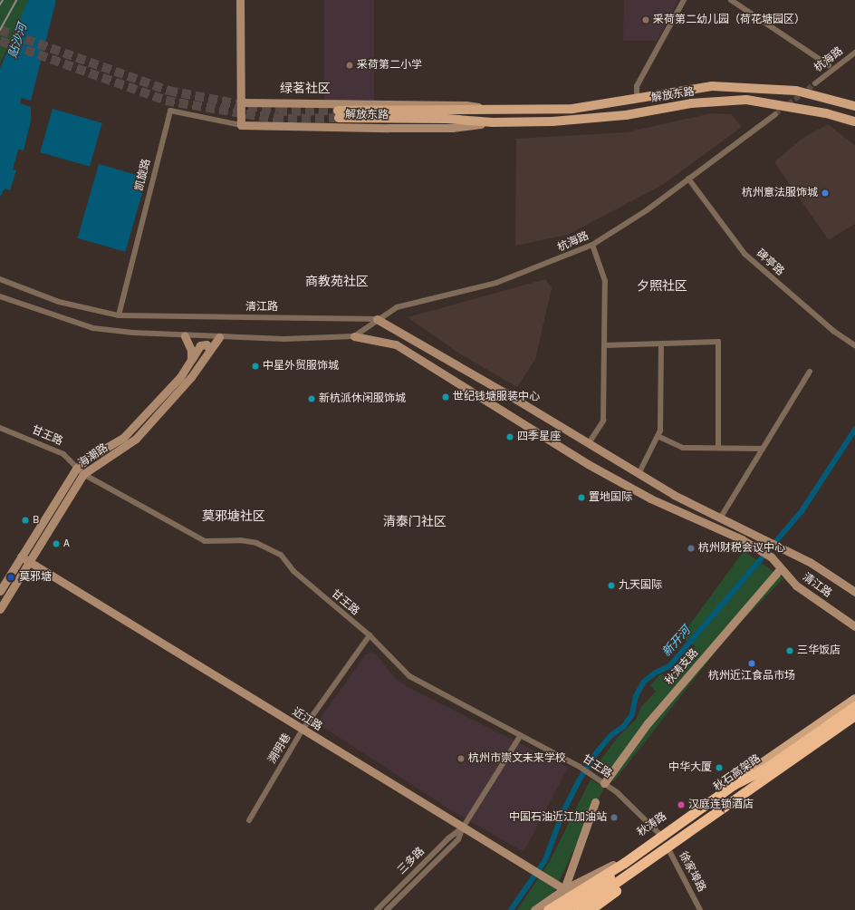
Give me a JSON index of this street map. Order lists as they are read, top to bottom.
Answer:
{
  "streets": {
    "highway": ["秋石高架路"],
    "main road": [
      "解放东路",
      "清江路",
      "海潮路",
      "秋涛支路",
      "近江路",
      "秋涛路"
    ],
    "street": [
      "杭海路",
      "凯旋路",
      "碑亭路",
      "甘王路",
      "溯明巷",
      "三多路",
      "徐家埠路"
    ]
  },
  "crossings": [
    ["杭海路", "碑亭路"],
    ["杭海路", "清江路"],
    ["解放东路", "凯旋路"],
    ["凯旋路", "清江路"],
    ["清江路", "秋涛支路"],
    ["甘王路", "海潮路"],
    ["甘王路", "秋涛支路"],
    ["甘王路", "溯明巷"],
    ["甘王路", "秋涛路"],
    ["甘王路", "三多路"],
    ["海潮路", "近江路"],
    ["近江路", "溯明巷"],
    ["近江路", "秋石高架路"],
    ["近江路", "秋涛路"],
    ["近江路", "三多路"]
  ],
  "districts": [
    "绿茗社区",
    "商教苑社区",
    "夕照社区",
    "莫邪塘社区",
    "清泰门社区"
  ],
  "water": ["贴沙河", "新开河"],
  "places": [
    "采荷第二幼儿园（荷花塘园区）",
    "采荷第二小学",
    "杭州意法服饰城",
    "中星外贸服饰城",
    "世纪钱塘服装中心",
    "新杭派休闲服饰城",
    "四季星座",
    "置地国际",
    "B",
    "A",
    "杭州财税会议中心",
    "莫邪塘",
    "九天国际",
    "三华饭店",
    "杭州近江食品市场",
    "杭州市崇文未来学校",
    "中华大厦",
    "汉庭连锁酒店",
    "中国石油近江加油站"
  ]
}
